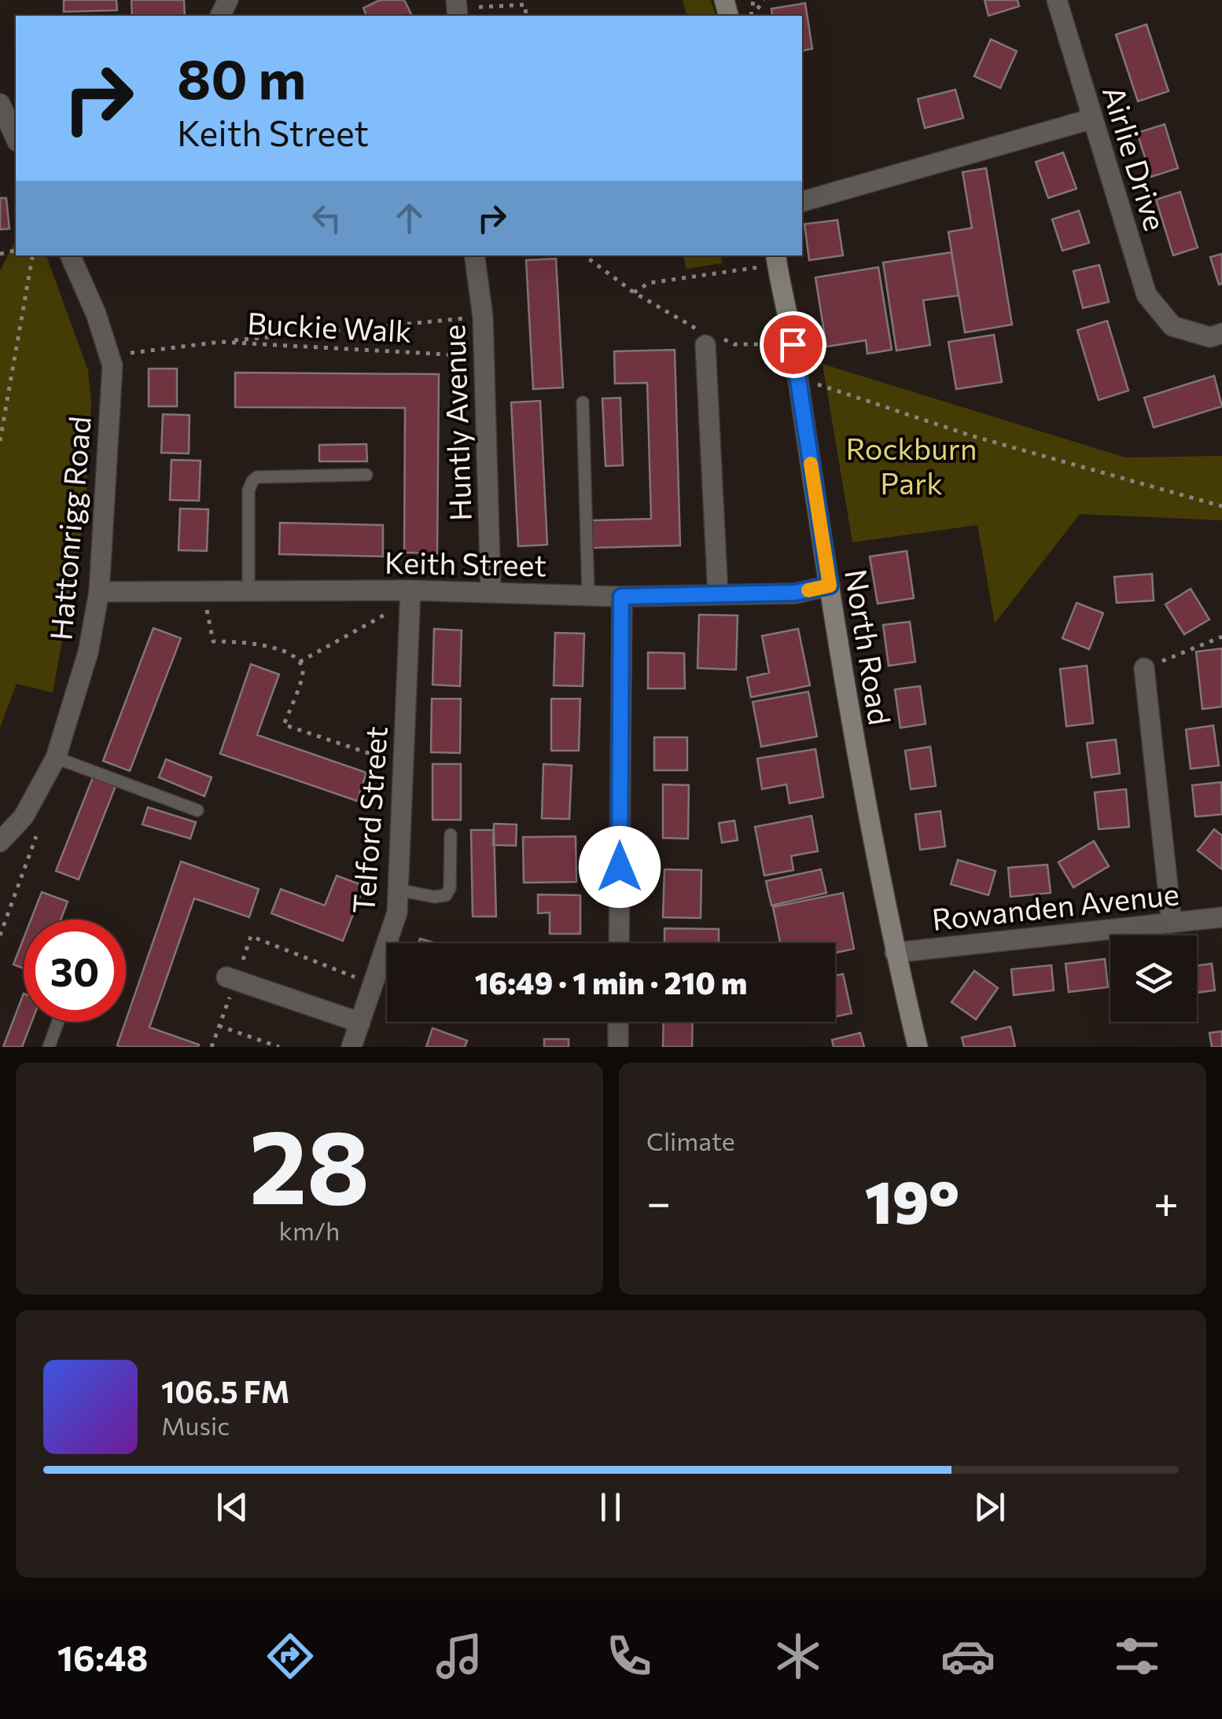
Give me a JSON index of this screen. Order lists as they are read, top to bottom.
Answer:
{
  "streets": {
    "main road": ["North Road"],
    "street": [
      "Airlie Drive",
      "Huntly Avenue",
      "Hattonrigg Road",
      "Keith Street",
      "Telford Street",
      "Rowanden Avenue"
    ],
    "path": ["Buckie Walk"]
  },
  "crossings": [
    ["Buckie Walk", "Huntly Avenue"],
    ["Buckie Walk", "Hattonrigg Road"],
    ["Huntly Avenue", "Keith Street"],
    ["Hattonrigg Road", "Keith Street"],
    ["Keith Street", "North Road"],
    ["Keith Street", "Telford Street"],
    ["North Road", "Rowanden Avenue"]
  ],
  "parks": ["Rockburn Park"],
  "page": {
    "turn": ["80 m", "Keith Street"],
    "limit": "30",
    "trip": "16:49 · 1 min · 210 m",
    "tile": [
      ["28", "km/h"],
      "Climate"
    ],
    "heat": ["−", "19°", "+"],
    "song": ["106.5 FM", "Music"],
    "tabs": "16:48"
  }
}
